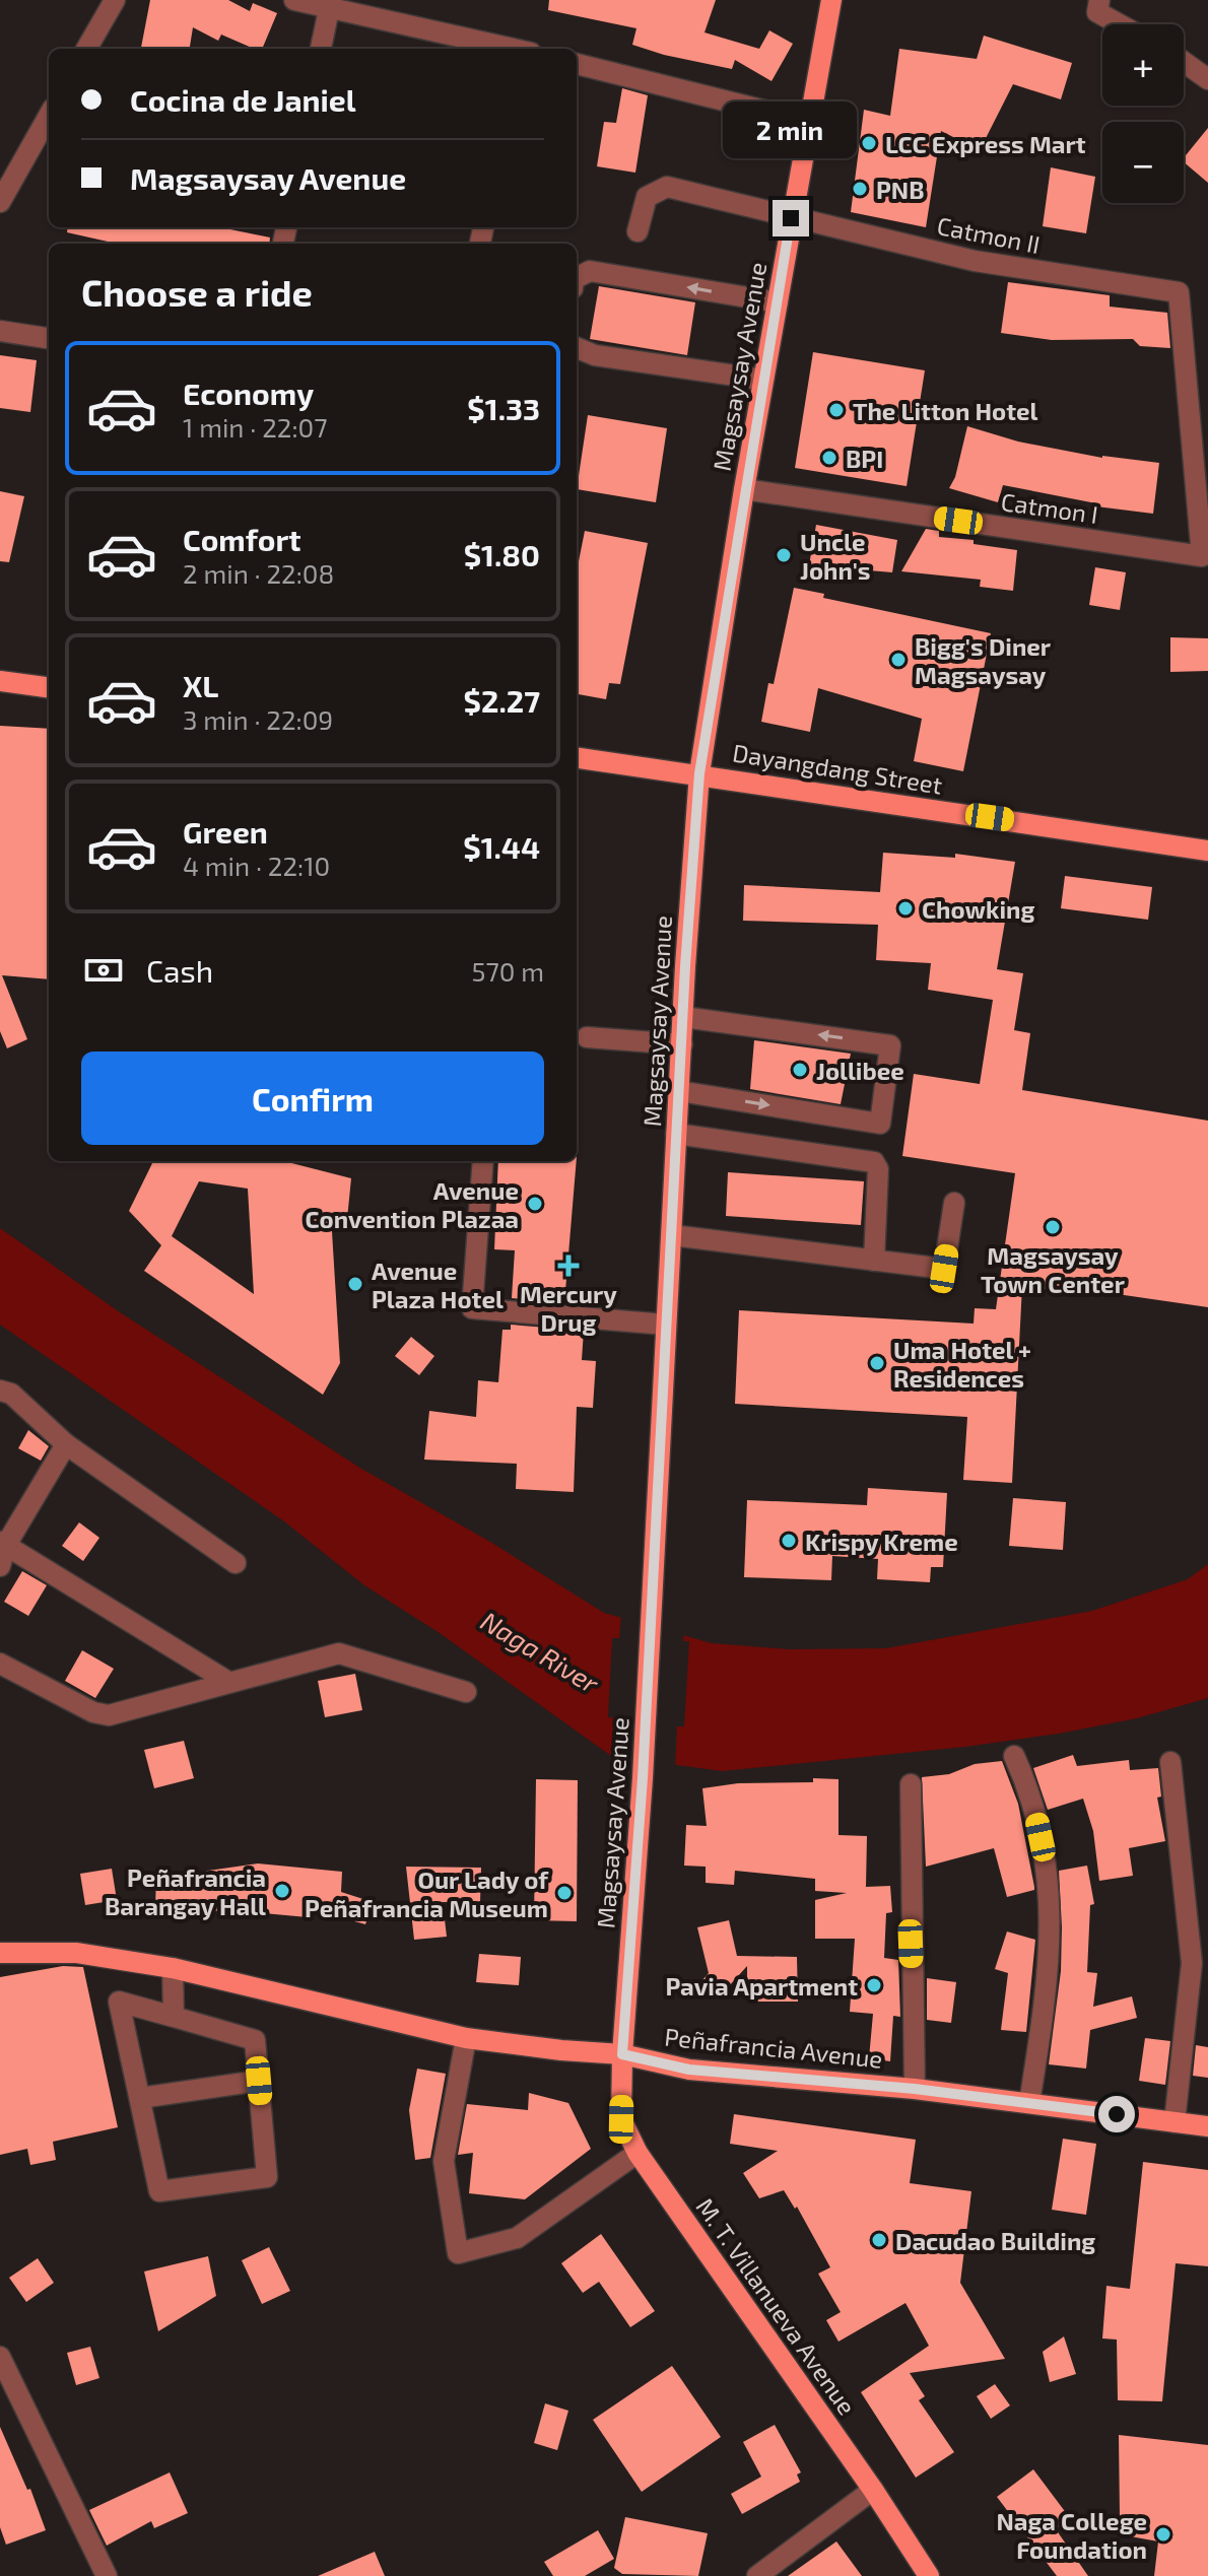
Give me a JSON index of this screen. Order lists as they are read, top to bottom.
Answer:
{
  "streets": {
    "main road": [
      "Magsaysay Avenue",
      "Dayangdang Street",
      "Peñafrancia Avenue",
      "M. T. Villanueva Avenue"
    ],
    "street": ["Catmon II", "Catmon I"]
  },
  "crossings": [
    ["Catmon II", "Magsaysay Avenue"],
    ["Catmon II", "Catmon I"],
    ["Magsaysay Avenue", "Catmon I"],
    ["Magsaysay Avenue", "Dayangdang Street"],
    ["Magsaysay Avenue", "Peñafrancia Avenue"],
    ["Magsaysay Avenue", "M. T. Villanueva Avenue"],
    ["Peñafrancia Avenue", "M. T. Villanueva Avenue"]
  ],
  "water": ["Naga River"],
  "places": {
    "other": [
      "LCC Express Mart",
      "PNB",
      "The Litton Hotel",
      "BPI",
      "Uncle John's",
      "Bigg's Diner Magsaysay",
      "Chowking",
      "Jollibee",
      "Avenue Convention Plazaa",
      "Magsaysay Town Center",
      "Avenue Plaza Hotel",
      "Uma Hotel + Residences",
      "Krispy Kreme",
      "Peñafrancia Barangay Hall",
      "Our Lady of Peñafrancia Museum",
      "Pavia Apartment",
      "Dacudao Building",
      "Naga College Foundation"
    ],
    "health": ["Mercury Drug"]
  },
  "page": {
    "map_buttons": ["+", "−"],
    "banner": ["Cocina de Janiel", "Magsaysay Avenue"],
    "bubble": "2 min",
    "heading": "Choose a ride",
    "list": [
      {
        "name": "Economy",
        "note": "1 min · 22:07",
        "value": "$1.33"
      },
      {
        "name": "Comfort",
        "note": "2 min · 22:08",
        "value": "$1.80"
      },
      {
        "name": "XL",
        "note": "3 min · 22:09",
        "value": "$2.27"
      },
      {
        "name": "Green",
        "note": "4 min · 22:10",
        "value": "$1.44"
      }
    ],
    "pay": ["Cash", "570 m"],
    "buttons": "Confirm"
  }
}
